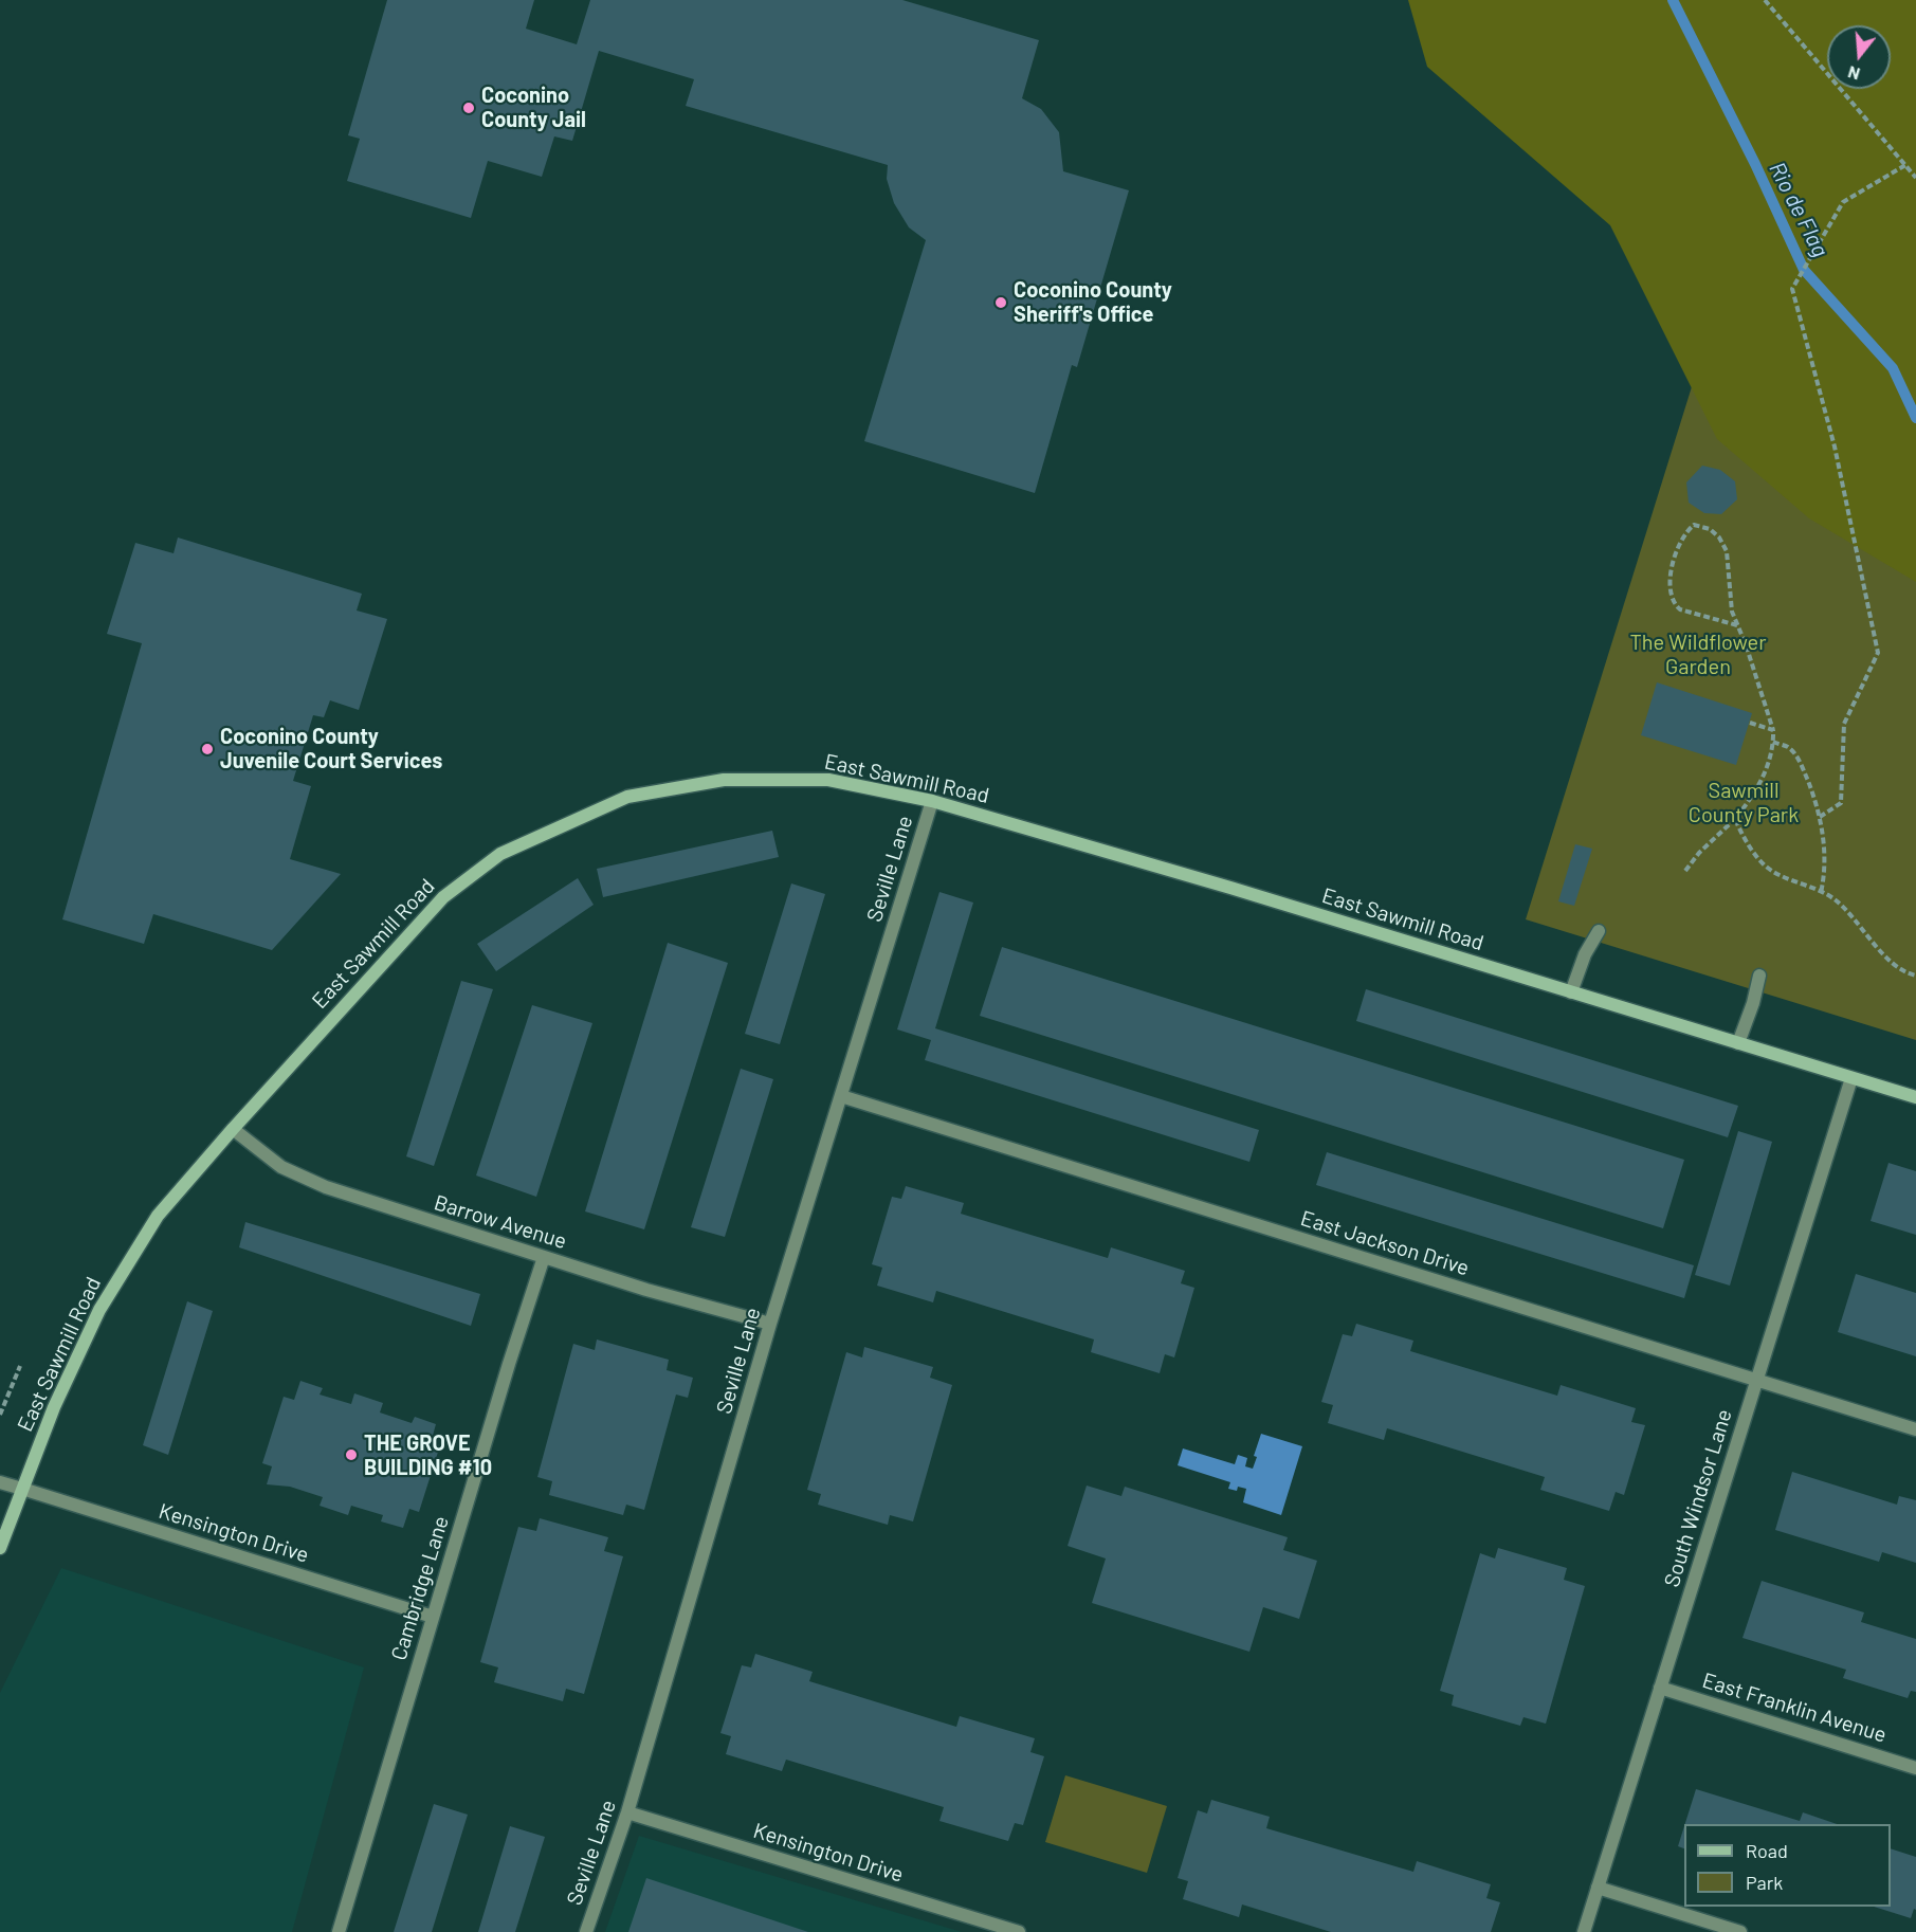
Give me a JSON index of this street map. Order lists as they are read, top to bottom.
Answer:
{
  "streets": {
    "street": [
      "East Sawmill Road",
      "Seville Lane",
      "Barrow Avenue",
      "East Jackson Drive",
      "South Windsor Lane",
      "Kensington Drive",
      "Cambridge Lane",
      "East Franklin Avenue"
    ]
  },
  "crossings": [
    ["East Sawmill Road", "Seville Lane"],
    ["East Sawmill Road", "Barrow Avenue"],
    ["East Sawmill Road", "South Windsor Lane"],
    ["East Sawmill Road", "Kensington Drive"],
    ["Seville Lane", "Barrow Avenue"],
    ["Seville Lane", "East Jackson Drive"],
    ["Seville Lane", "Kensington Drive"],
    ["Barrow Avenue", "Cambridge Lane"],
    ["East Jackson Drive", "South Windsor Lane"],
    ["South Windsor Lane", "East Franklin Avenue"],
    ["Kensington Drive", "Cambridge Lane"]
  ],
  "water": ["Rio de Flag"],
  "parks": ["The Wildflower Garden", "Sawmill County Park"],
  "places": [
    "Coconino County Jail",
    "Coconino County Sheriff's Office",
    "Coconino County Juvenile Court Services",
    "THE GROVE BUILDING #10"
  ],
  "legend": ["Road", "Park"],
  "north": "bottom"
}
